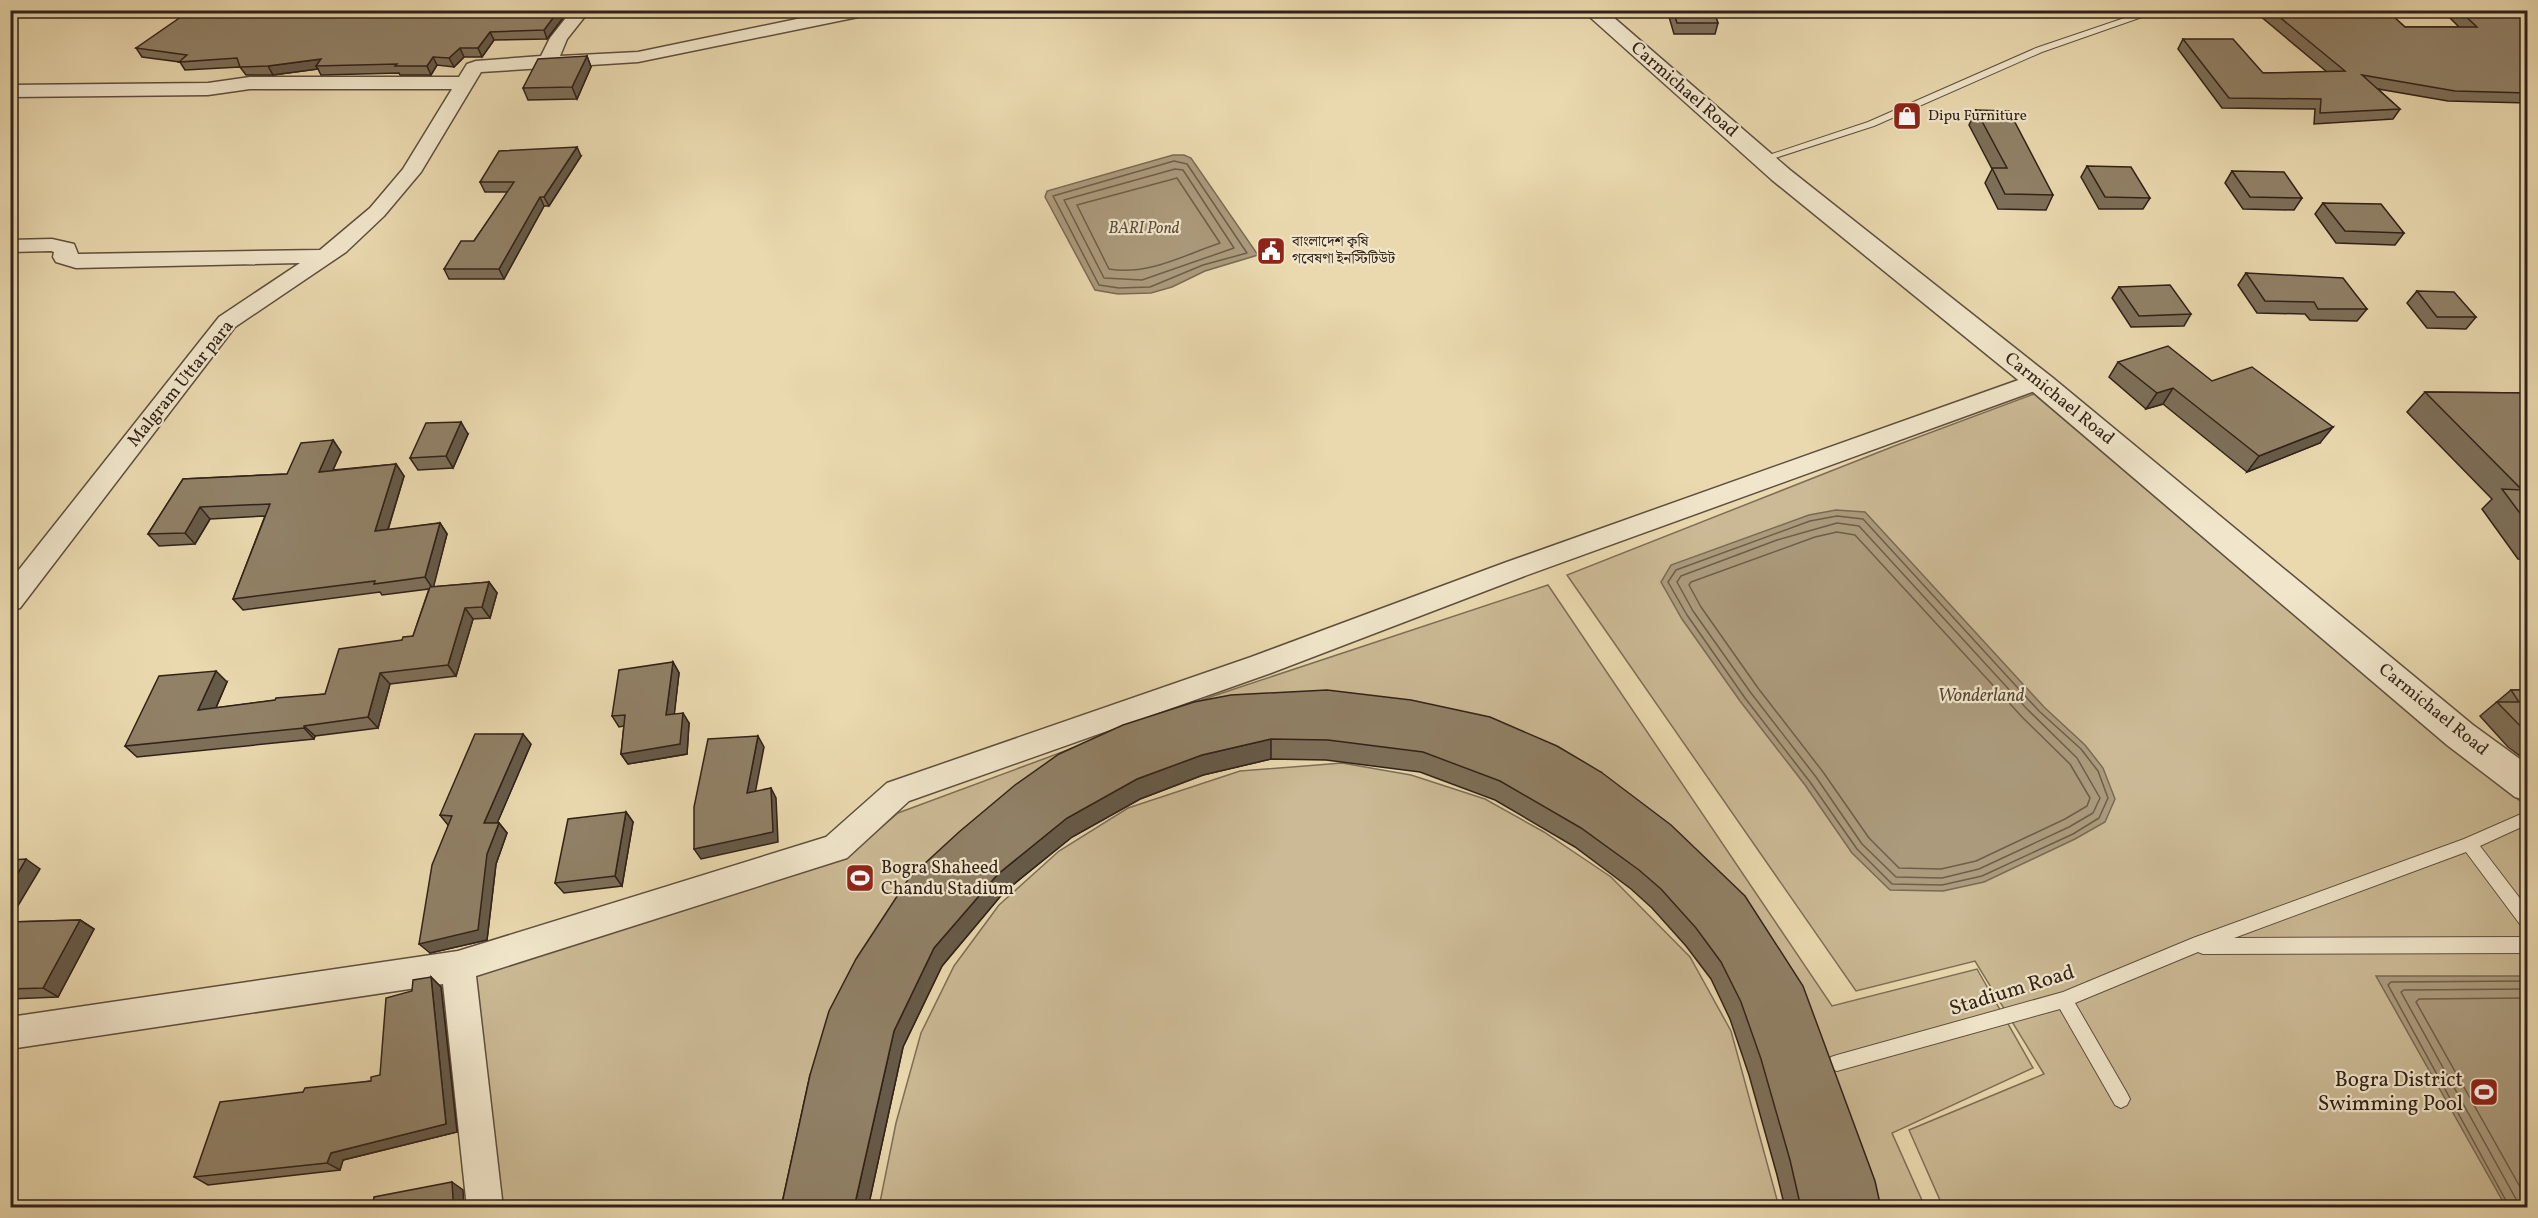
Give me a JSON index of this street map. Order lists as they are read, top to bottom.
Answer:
{
  "streets": {
    "street": ["Carmichael Road", "Malgram Uttar para"],
    "lane": ["Stadium Road"]
  },
  "water": ["BARI Pond"],
  "parks": ["Wonderland"],
  "places": {
    "shop": ["Dipu Furniture"],
    "public building": ["বাংলাদেশ কৃষি গবেষণা ইনস্টিটিউট"],
    "sports": ["Bogra Shaheed Chandu Stadium", "Bogra District Swimming Pool"]
  }
}
